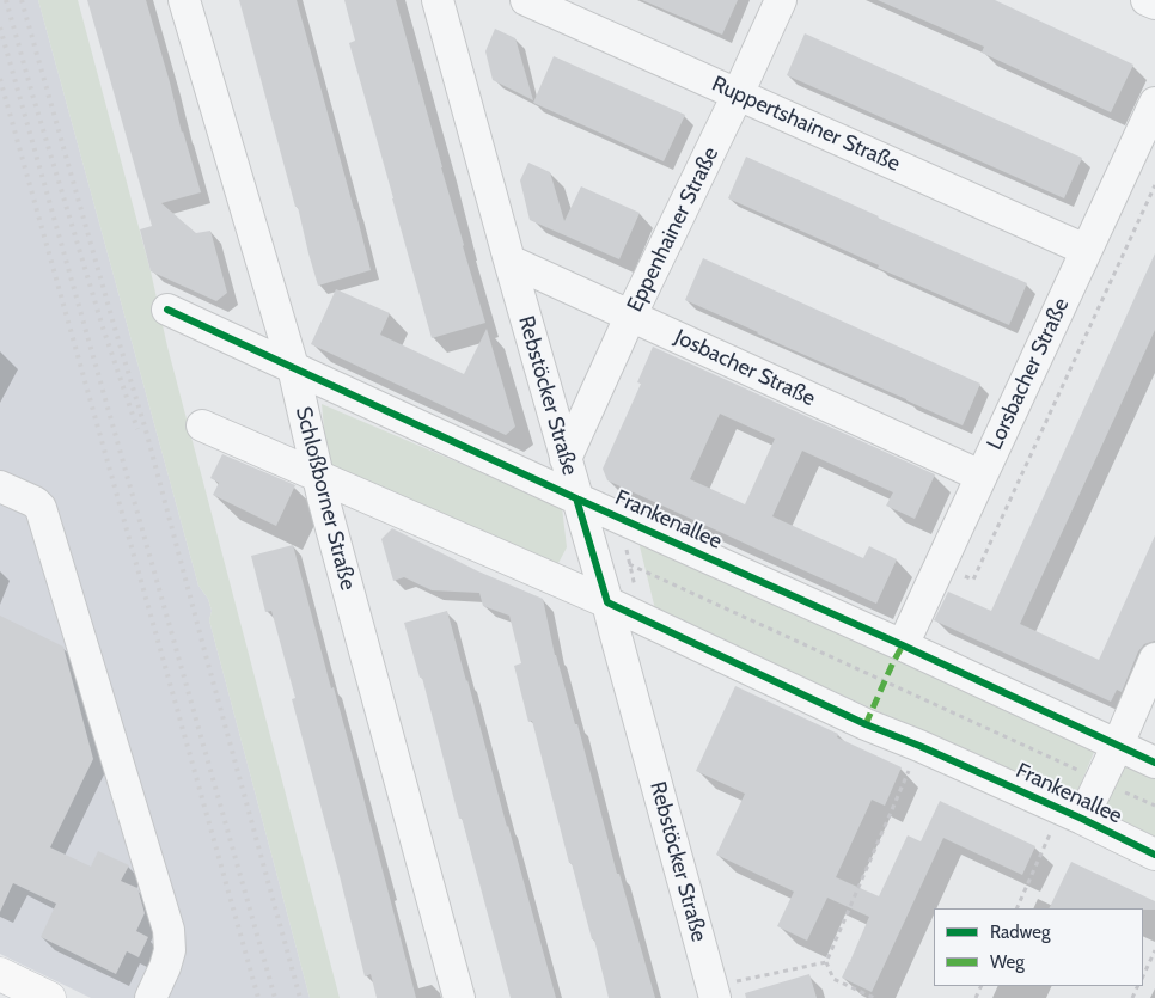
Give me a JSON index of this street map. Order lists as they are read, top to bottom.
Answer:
{
  "streets": {
    "street": [
      "Ruppertshainer Straße",
      "Eppenhainer Straße",
      "Josbacher Straße",
      "Lorsbacher Straße",
      "Rebstöcker Straße",
      "Schloßborner Straße",
      "Frankenallee"
    ]
  },
  "crossings": [
    ["Ruppertshainer Straße", "Eppenhainer Straße"],
    ["Ruppertshainer Straße", "Lorsbacher Straße"],
    ["Eppenhainer Straße", "Josbacher Straße"],
    ["Eppenhainer Straße", "Rebstöcker Straße"],
    ["Josbacher Straße", "Lorsbacher Straße"],
    ["Josbacher Straße", "Rebstöcker Straße"],
    ["Lorsbacher Straße", "Frankenallee"],
    ["Rebstöcker Straße", "Frankenallee"],
    ["Schloßborner Straße", "Frankenallee"]
  ],
  "legend": ["Radweg", "Weg"]
}
